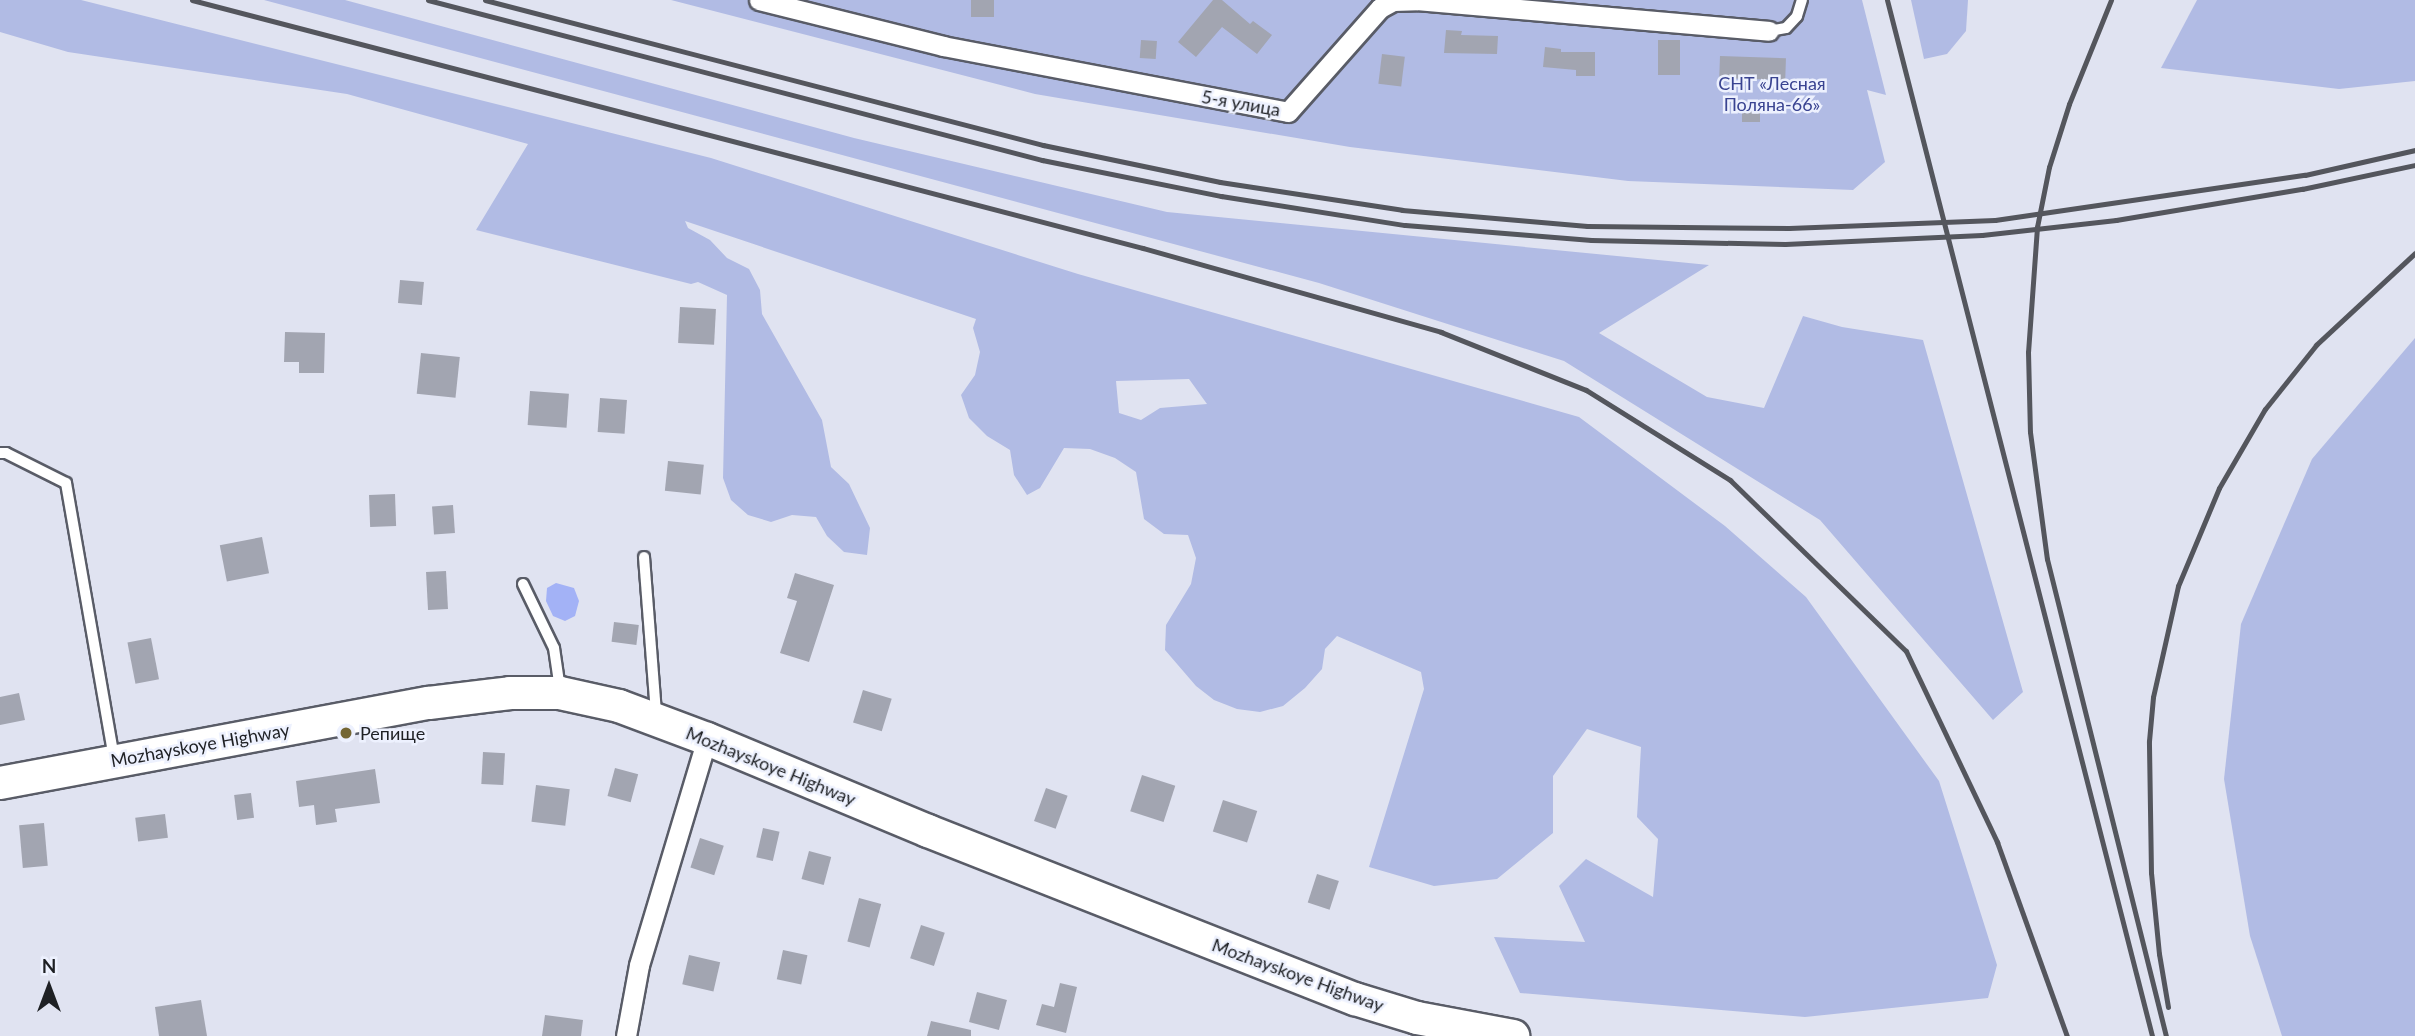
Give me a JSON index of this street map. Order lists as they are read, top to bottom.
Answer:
{
  "streets": {
    "main road": ["Mozhayskoye Highway"],
    "street": ["5-я улица"]
  },
  "parks": ["СНТ «Лесная Поляна-66»"],
  "places": ["Репище"],
  "north": "top"
}
